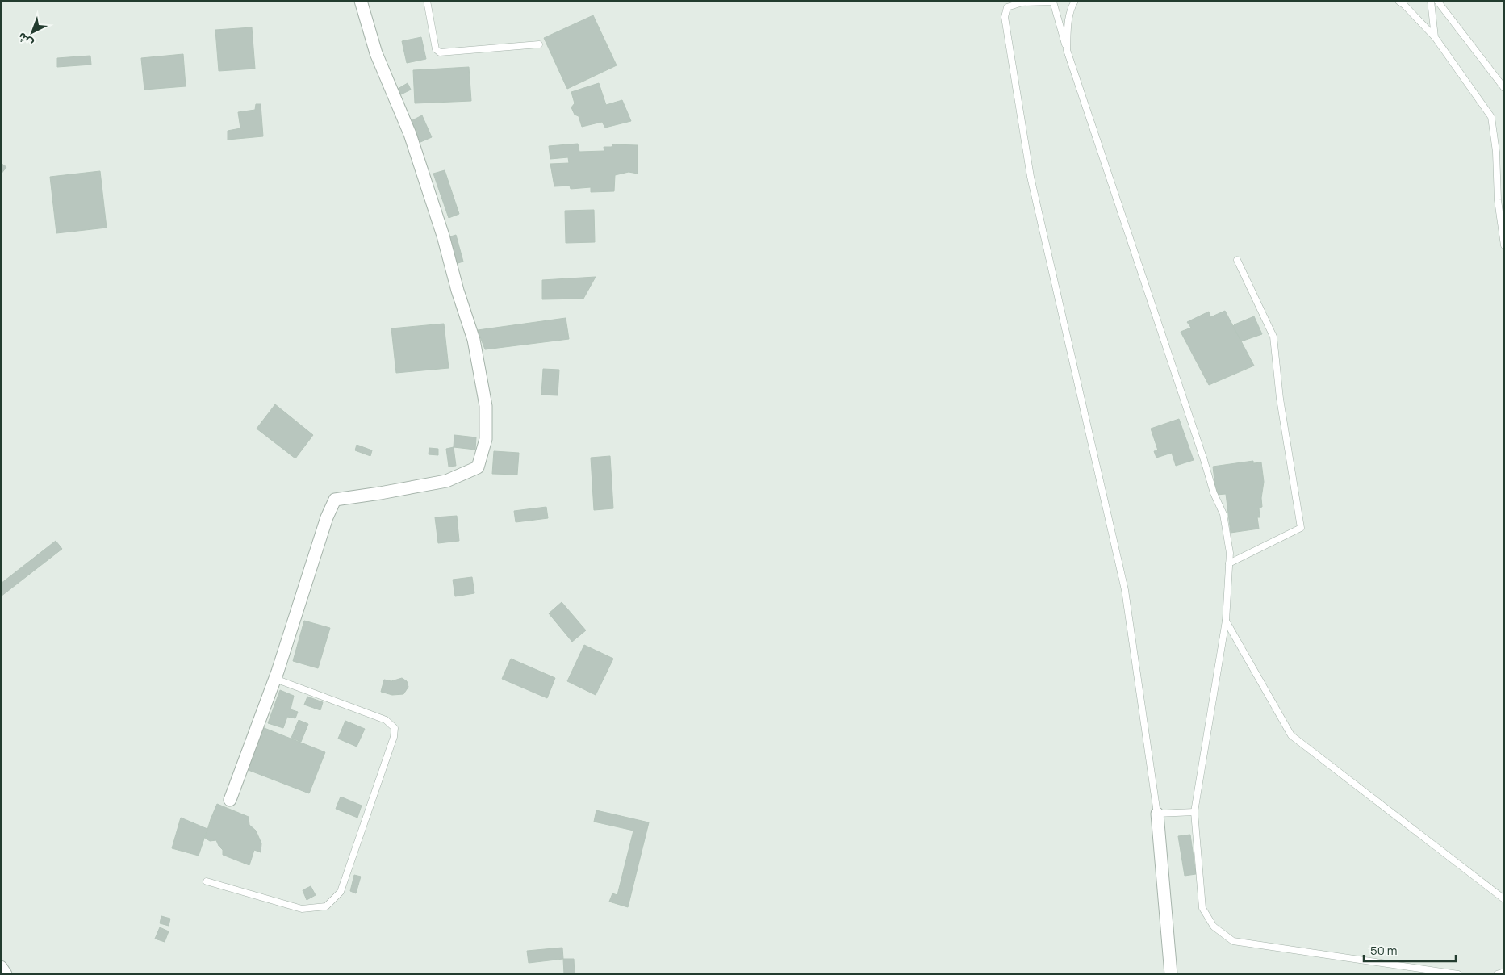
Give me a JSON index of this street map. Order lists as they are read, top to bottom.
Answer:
{
  "scale_bar": "50 m",
  "north": "bottom left"
}
